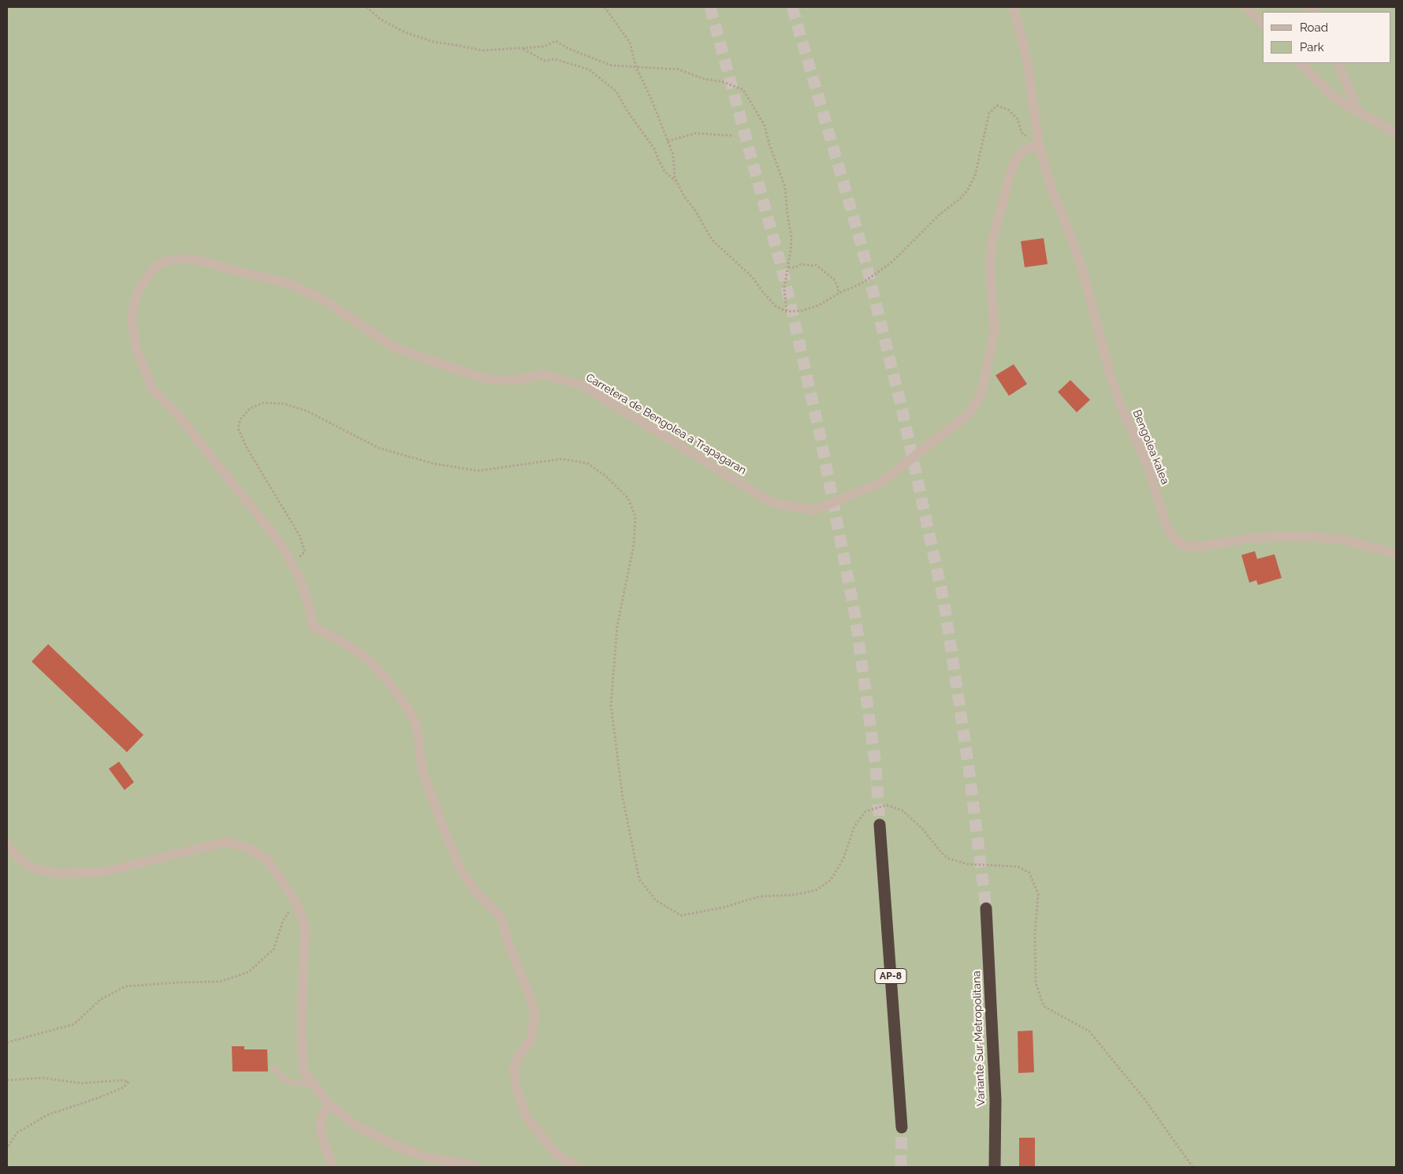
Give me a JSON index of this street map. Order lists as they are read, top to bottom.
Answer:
{
  "streets": {
    "highway": ["AP-8", "Variante Sur Metropolitana"],
    "street": ["Carretera de Bengolea a Trapagaran", "Bengolea kalea"]
  },
  "crossings": [
    ["Carretera de Bengolea a Trapagaran", "Bengolea kalea"]
  ],
  "legend": ["Road", "Park"]
}
